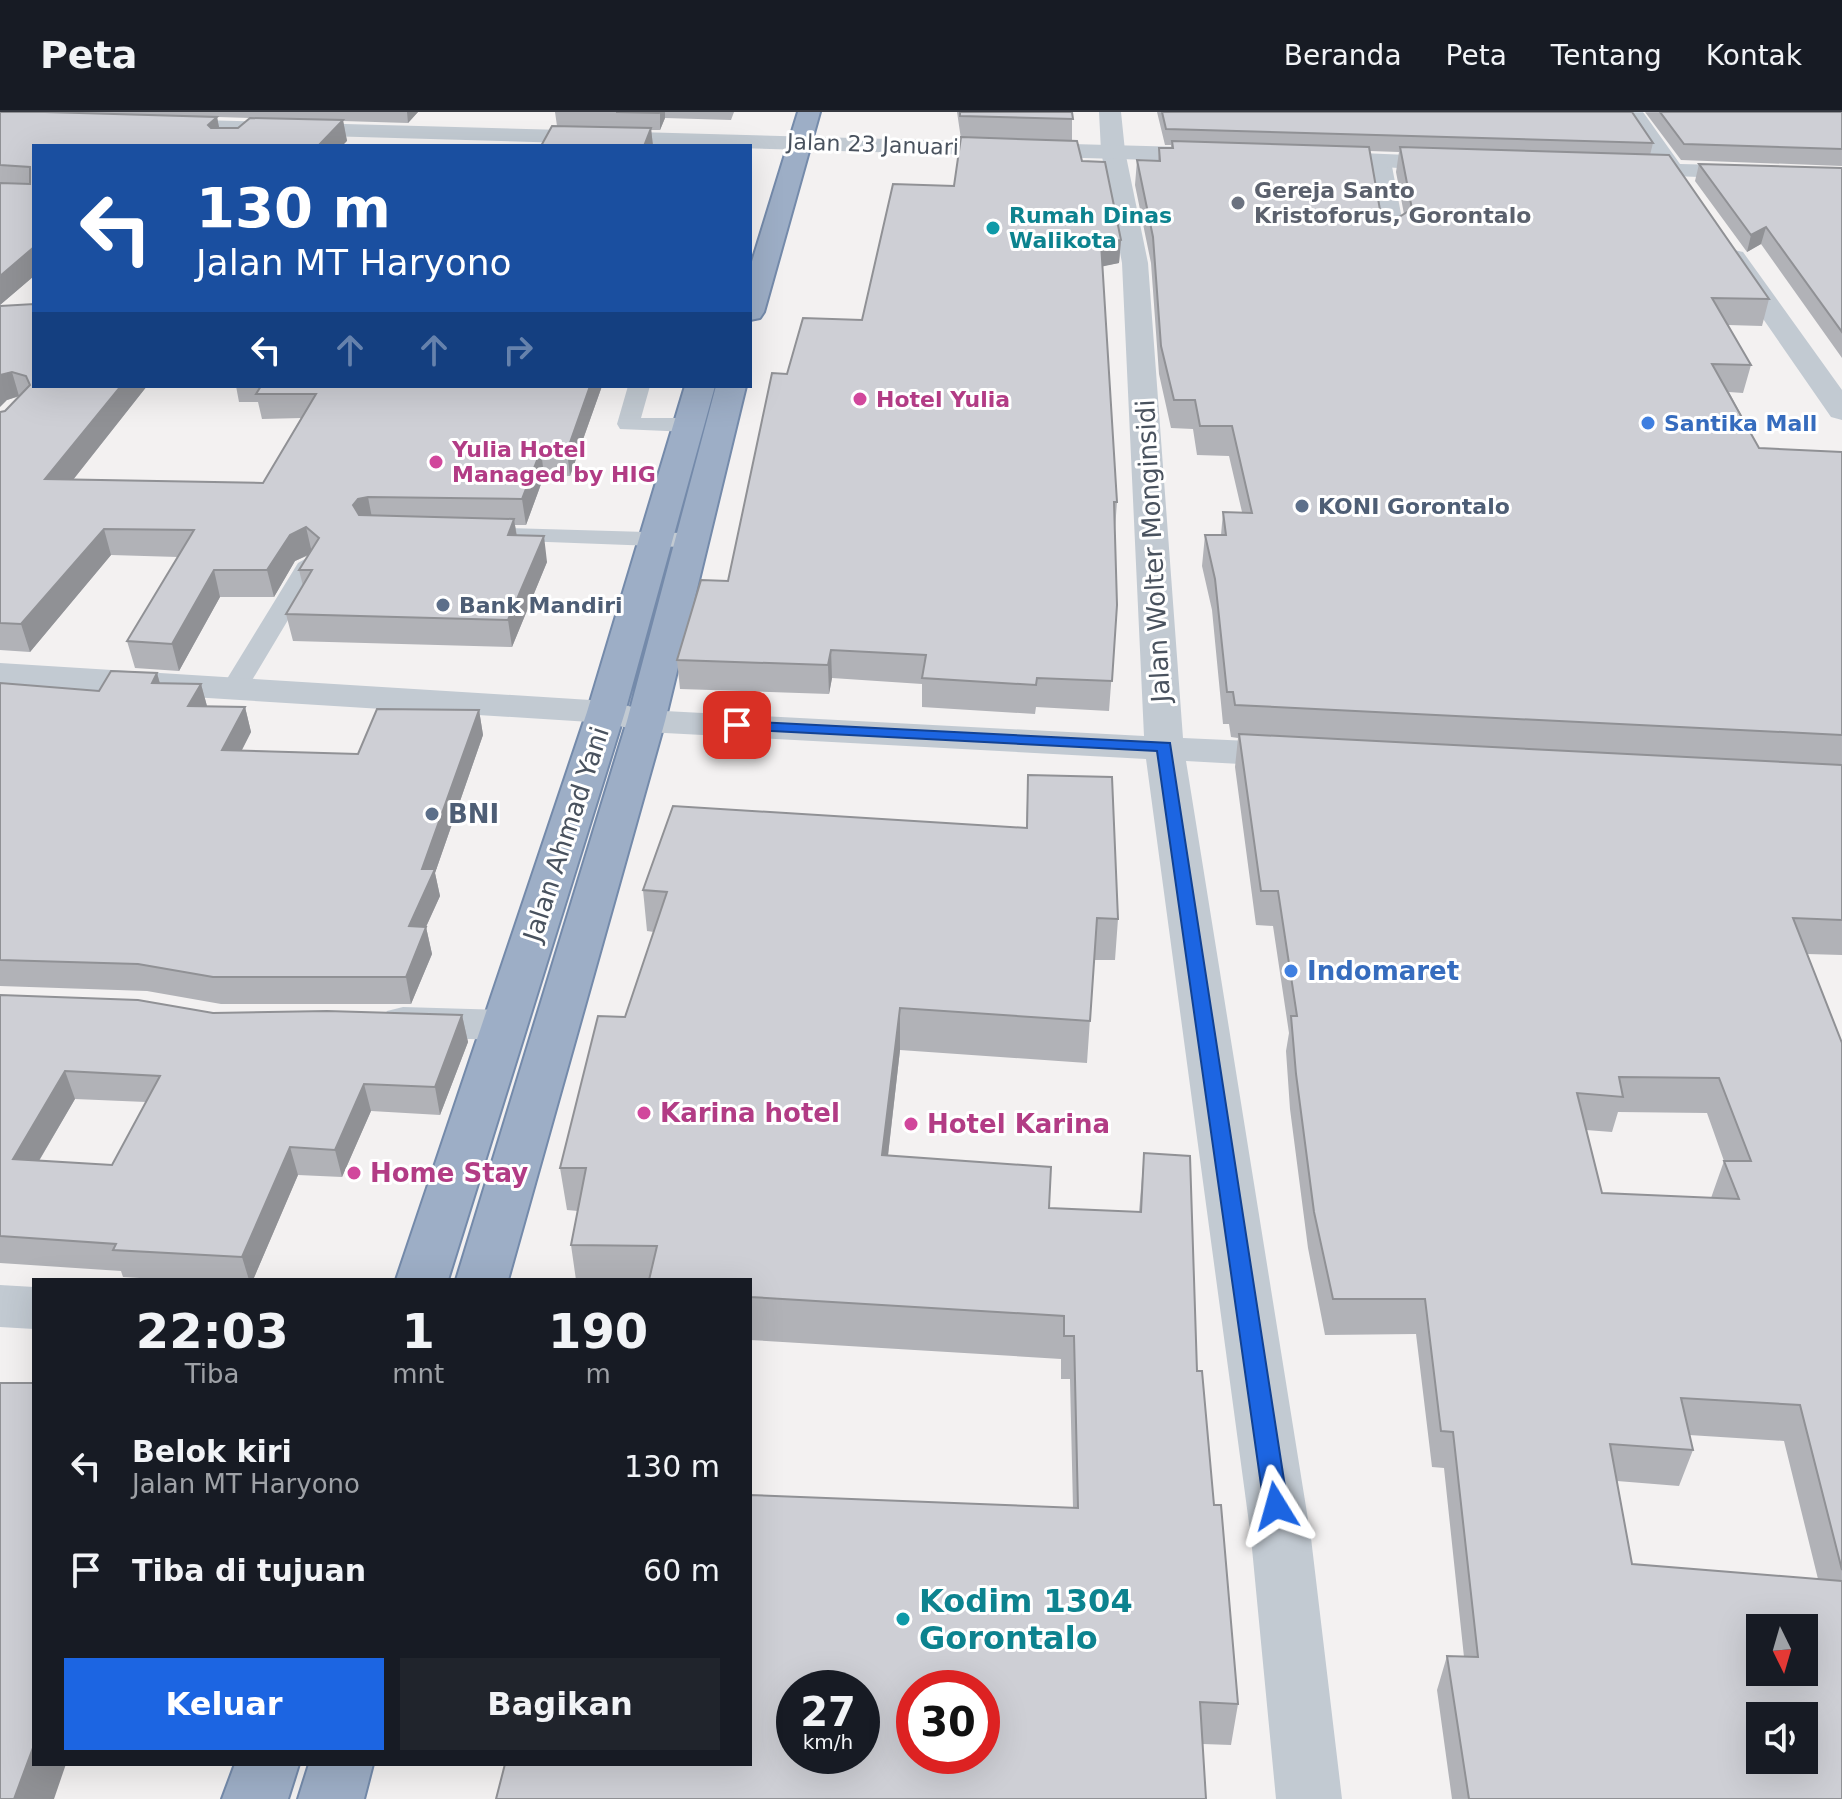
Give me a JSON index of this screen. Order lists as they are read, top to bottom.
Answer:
{
  "streets": {
    "highway": ["Jalan Ahmad Yani"],
    "street": ["Jalan 23 Januari", "Jalan Wolter Monginsidi"]
  },
  "crossings": [
    ["Jalan 23 Januari", "Jalan Wolter Monginsidi"]
  ],
  "places": [
    "Gereja Santo Kristoforus, Gorontalo",
    "Rumah Dinas Walikota",
    "Hotel Yulia",
    "Santika Mall",
    "Yulia Hotel Managed by HIG",
    "KONI Gorontalo",
    "Bank Mandiri",
    "BNI",
    "Indomaret",
    "Karina hotel",
    "Hotel Karina",
    "Home Stay",
    "Kodim 1304 Gorontalo"
  ],
  "north": "bottom",
  "page": {
    "header": "Peta",
    "nav": [
      "Beranda",
      "Peta",
      "Tentang",
      "Kontak"
    ],
    "turn": ["130 m", "Jalan MT Haryono"],
    "eta": [
      "22:03",
      "Tiba",
      "1",
      "mnt",
      "190",
      "m"
    ],
    "list": [
      {
        "name": "Belok kiri",
        "note": "Jalan MT Haryono",
        "value": "130 m"
      },
      {
        "name": "Tiba di tujuan",
        "value": "60 m"
      }
    ],
    "buttons": ["Keluar", "Bagikan"],
    "speed": "27 km/h",
    "limit": "30"
  }
}
